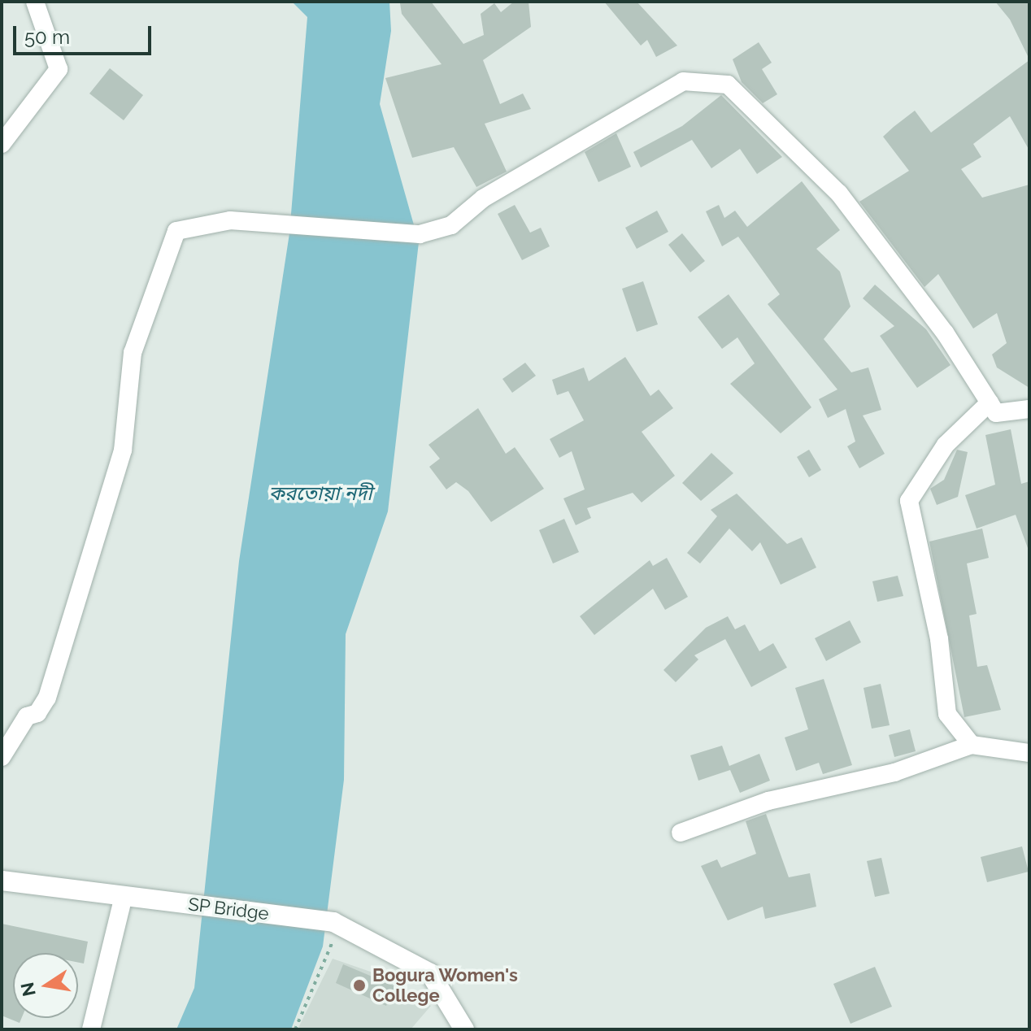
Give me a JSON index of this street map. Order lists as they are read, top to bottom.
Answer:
{
  "streets": {
    "street": ["SP Bridge"]
  },
  "water": ["করতোয়া নদী"],
  "places": ["Bogura Women's College"],
  "scale_bar": "50 m",
  "north": "left"
}
